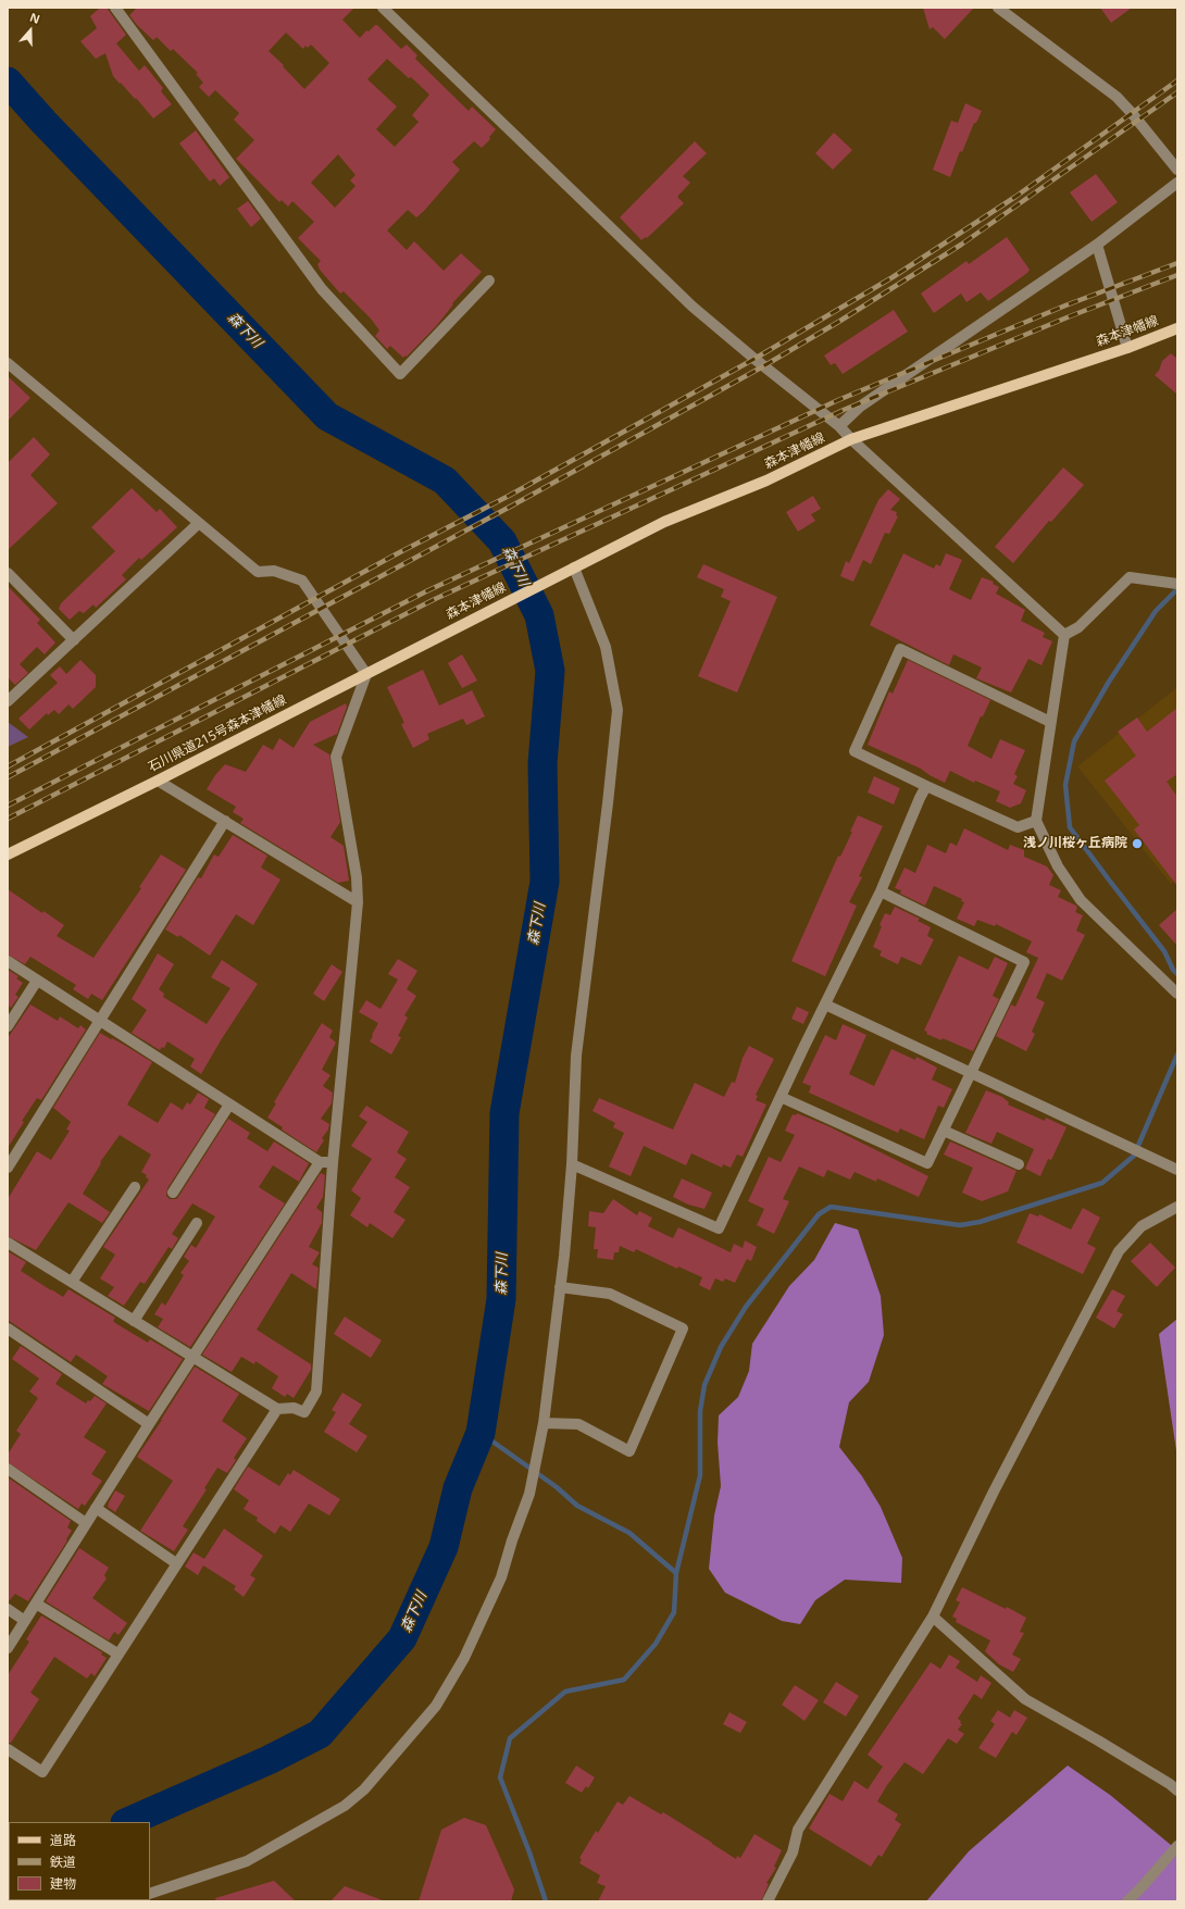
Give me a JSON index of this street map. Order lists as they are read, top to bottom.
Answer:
{
  "streets": {
    "main road": ["森本津幡線", "石川県道215号森本津幡線"]
  },
  "crossings": [
    ["森本津幡線", "石川県道215号森本津幡線"]
  ],
  "water": ["森下川"],
  "places": ["浅ノ川桜ヶ丘病院"],
  "legend": ["道路", "鉄道", "建物"],
  "north": "top"
}
